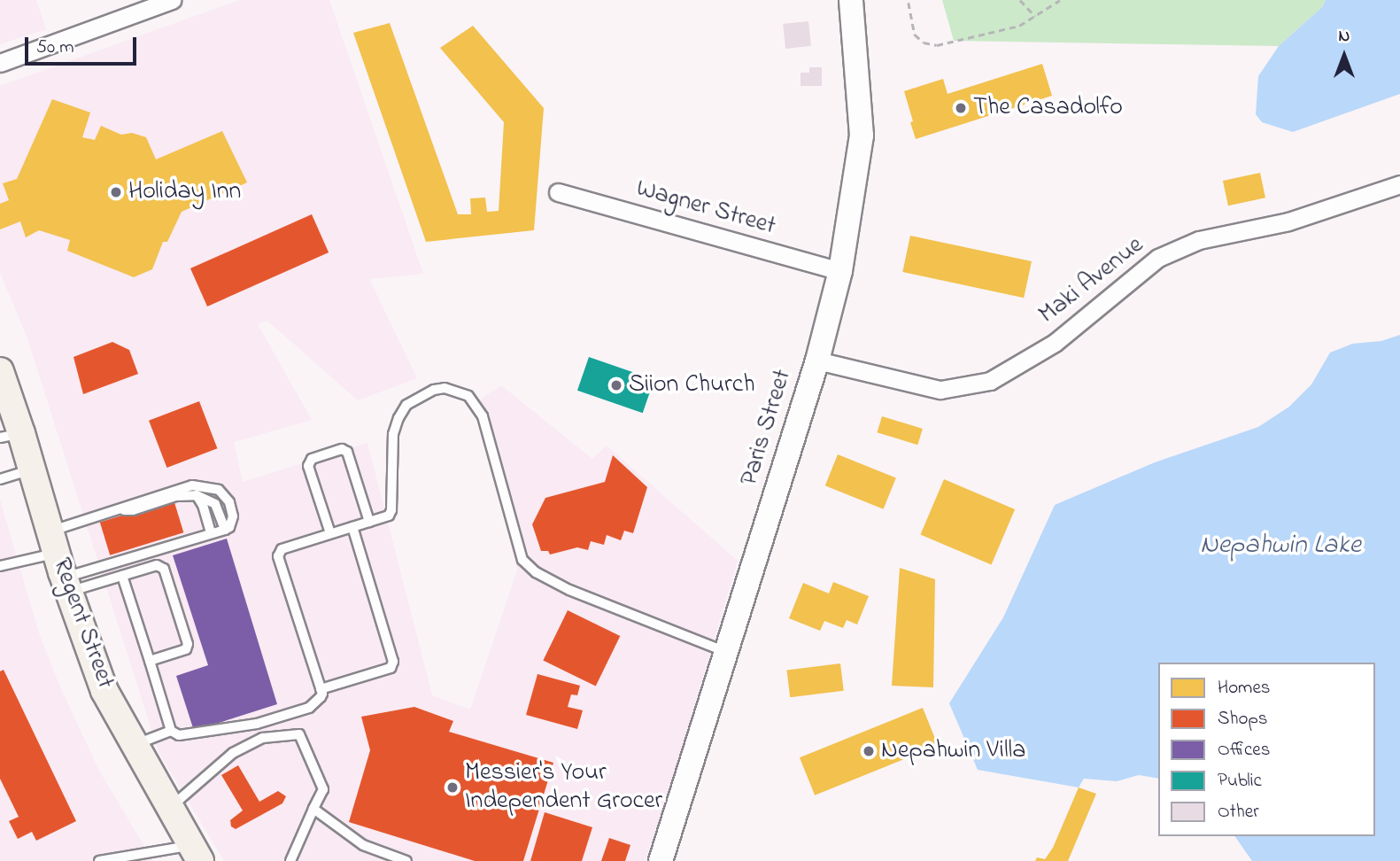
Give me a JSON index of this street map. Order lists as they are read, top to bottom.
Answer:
{
  "streets": {
    "main road": ["Paris Street", "Regent Street"],
    "street": ["Wagner Street", "Maki Avenue"]
  },
  "crossings": [
    ["Wagner Street", "Paris Street"],
    ["Maki Avenue", "Paris Street"]
  ],
  "water": ["Nepahwin Lake"],
  "places": [
    "The Casadolfo",
    "Holiday Inn",
    "Siion Church",
    "Nepahwin Villa",
    "Messier's Your Independent Grocer"
  ],
  "legend": [
    "Homes",
    "Shops",
    "Offices",
    "Public",
    "Other"
  ],
  "scale_bar": "50 m",
  "north": "top"
}
